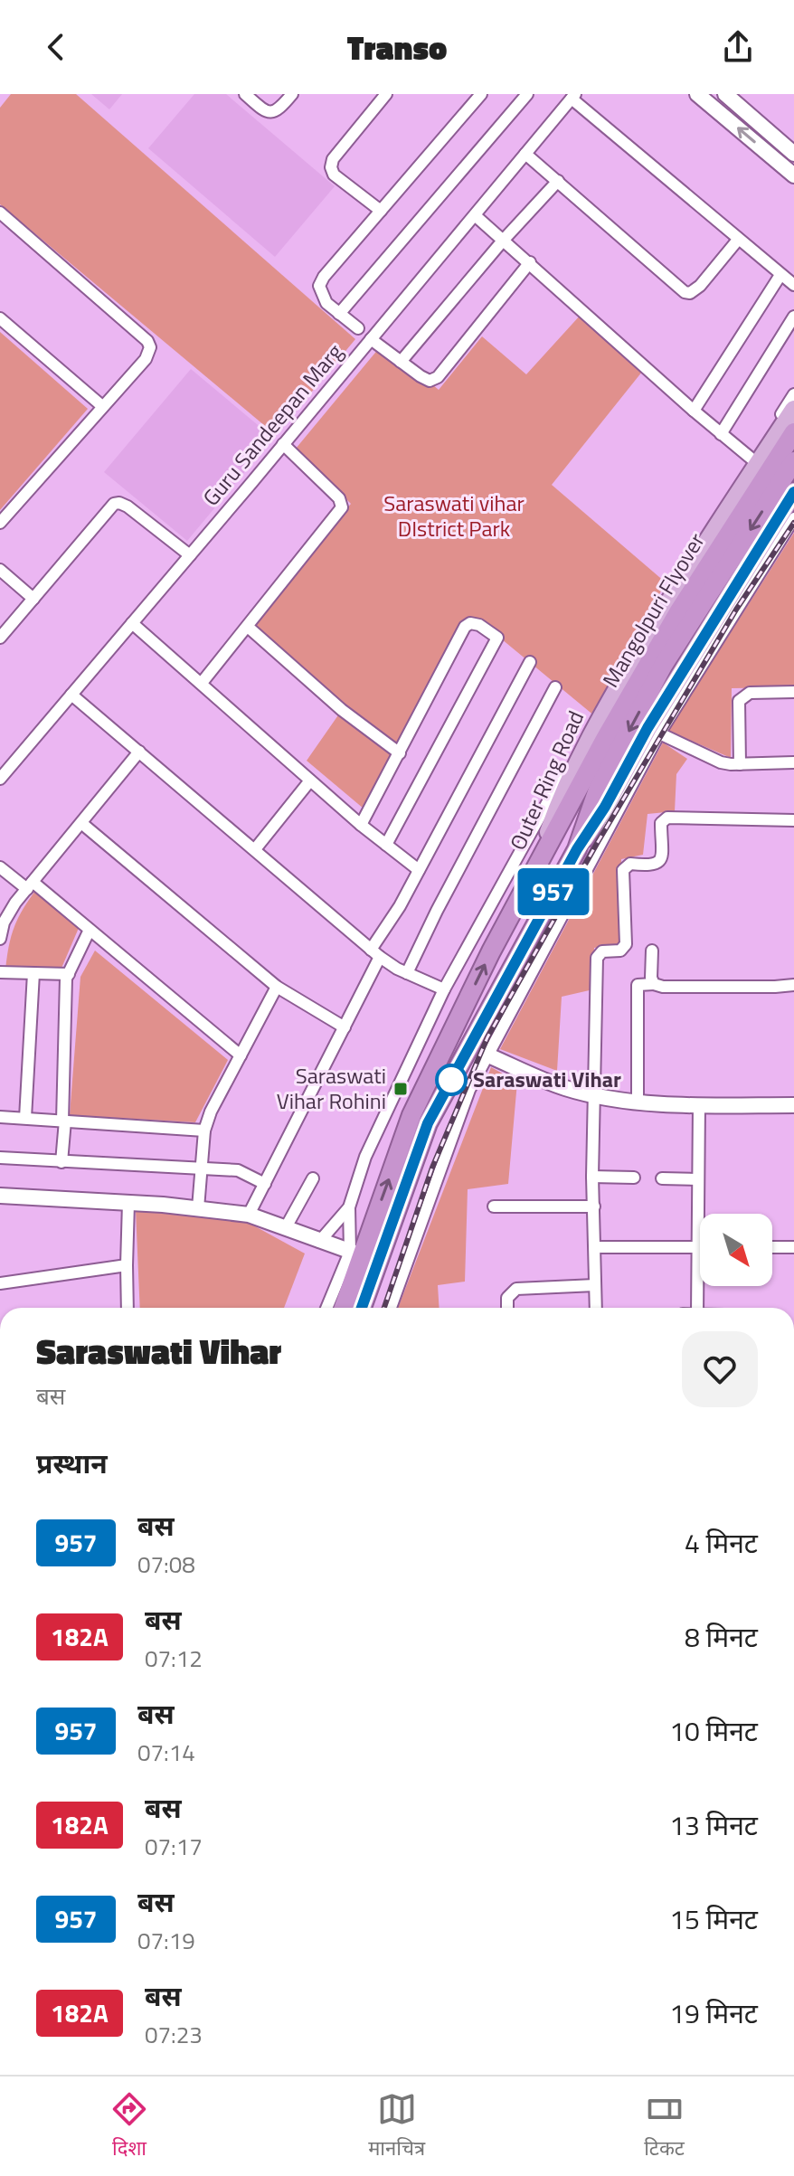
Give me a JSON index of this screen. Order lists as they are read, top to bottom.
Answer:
{
  "streets": {
    "highway": ["Mangolpuri Flyover", "Outer Ring Road"],
    "street": ["Guru Sandeepan Marg"]
  },
  "crossings": [
    ["Mangolpuri Flyover", "Outer Ring Road"]
  ],
  "one_way": ["Outer Ring Road"],
  "parks": ["Saraswati vihar DIstrict Park"],
  "places": {
    "other": ["Saraswati Vihar"],
    "transit": ["Saraswati Vihar Rohini"]
  },
  "lines": ["bus line 957"],
  "north": "bottom right",
  "page": {
    "header": "Transo",
    "on_map": "957",
    "heading": [
      ["Saraswati Vihar", "बस"],
      "प्रस्थान"
    ],
    "list": [
      {
        "mark": "957",
        "name": "बस",
        "note": "07:08",
        "value": "4 मिनट"
      },
      {
        "mark": "182A",
        "name": "बस",
        "note": "07:12",
        "value": "8 मिनट"
      },
      {
        "mark": "957",
        "name": "बस",
        "note": "07:14",
        "value": "10 मिनट"
      },
      {
        "mark": "182A",
        "name": "बस",
        "note": "07:17",
        "value": "13 मिनट"
      },
      {
        "mark": "957",
        "name": "बस",
        "note": "07:19",
        "value": "15 मिनट"
      },
      {
        "mark": "182A",
        "name": "बस",
        "note": "07:23",
        "value": "19 मिनट"
      }
    ],
    "tabs": ["दिशा", "मानचित्र", "टिकट"]
  }
}
